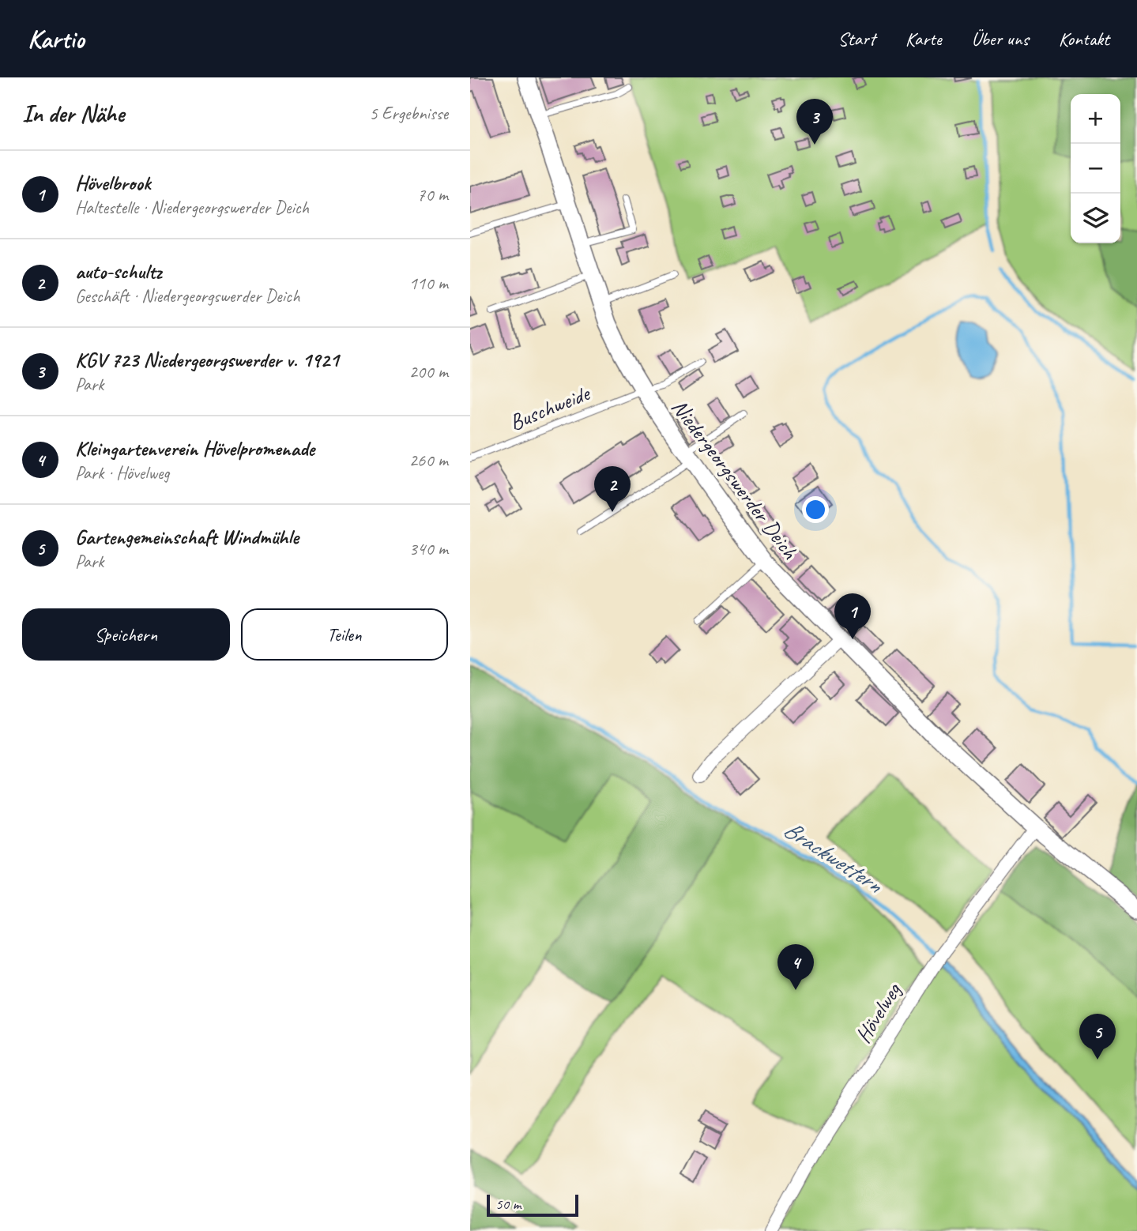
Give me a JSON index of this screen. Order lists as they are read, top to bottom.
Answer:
{
  "streets": {
    "street": ["Niedergeorgswerder Deich", "Hövelweg"],
    "lane": ["Buschweide"]
  },
  "crossings": [
    ["Buschweide", "Niedergeorgswerder Deich"],
    ["Niedergeorgswerder Deich", "Hövelweg"]
  ],
  "water": ["Brackwettern"],
  "scale_bar": "50 m",
  "page": {
    "header": "Kartio",
    "nav": [
      "Start",
      "Karte",
      "Über uns",
      "Kontakt"
    ],
    "heading": ["In der Nähe", "5 Ergebnisse"],
    "map_buttons": ["+", "−"],
    "pins": [
      "3",
      "2",
      "1",
      "4",
      "5"
    ],
    "list": [
      {
        "mark": "1",
        "name": "Hövelbrook",
        "note": "Haltestelle · Niedergeorgswerder Deich",
        "value": "70 m"
      },
      {
        "mark": "2",
        "name": "auto-schultz",
        "note": "Geschäft · Niedergeorgswerder Deich",
        "value": "110 m"
      },
      {
        "mark": "3",
        "name": "KGV 723 Niedergeorgswerder v. 1921",
        "note": "Park",
        "value": "200 m"
      },
      {
        "mark": "4",
        "name": "Kleingartenverein Hövelpromenade",
        "note": "Park · Hövelweg",
        "value": "260 m"
      },
      {
        "mark": "5",
        "name": "Gartengemeinschaft Windmühle",
        "note": "Park",
        "value": "340 m"
      }
    ],
    "buttons": ["Speichern", "Teilen"],
    "scale": "50 m"
  }
}
